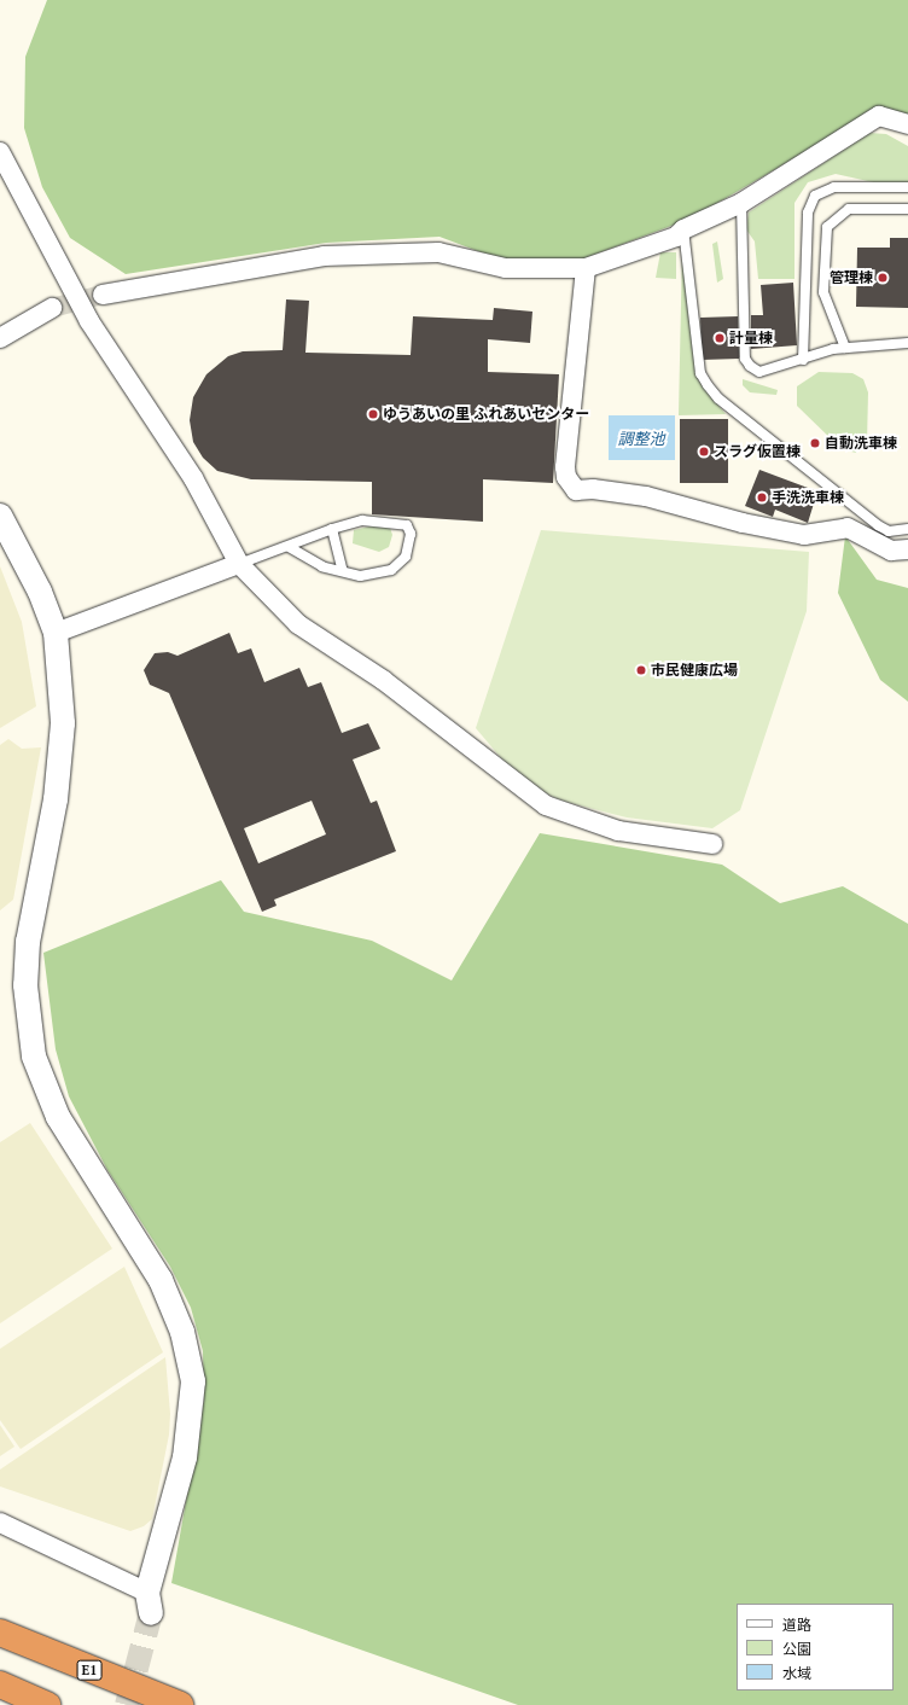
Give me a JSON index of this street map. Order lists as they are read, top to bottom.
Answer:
{
  "streets": {
    "highway": ["E1"]
  },
  "water": ["調整池"],
  "places": [
    "管理棟",
    "計量棟",
    "ゆうあいの里 ふれあいセンター",
    "自動洗車棟",
    "スラグ仮置棟",
    "手洗洗車棟",
    "市民健康広場"
  ],
  "legend": ["道路", "公園", "水域"]
}
